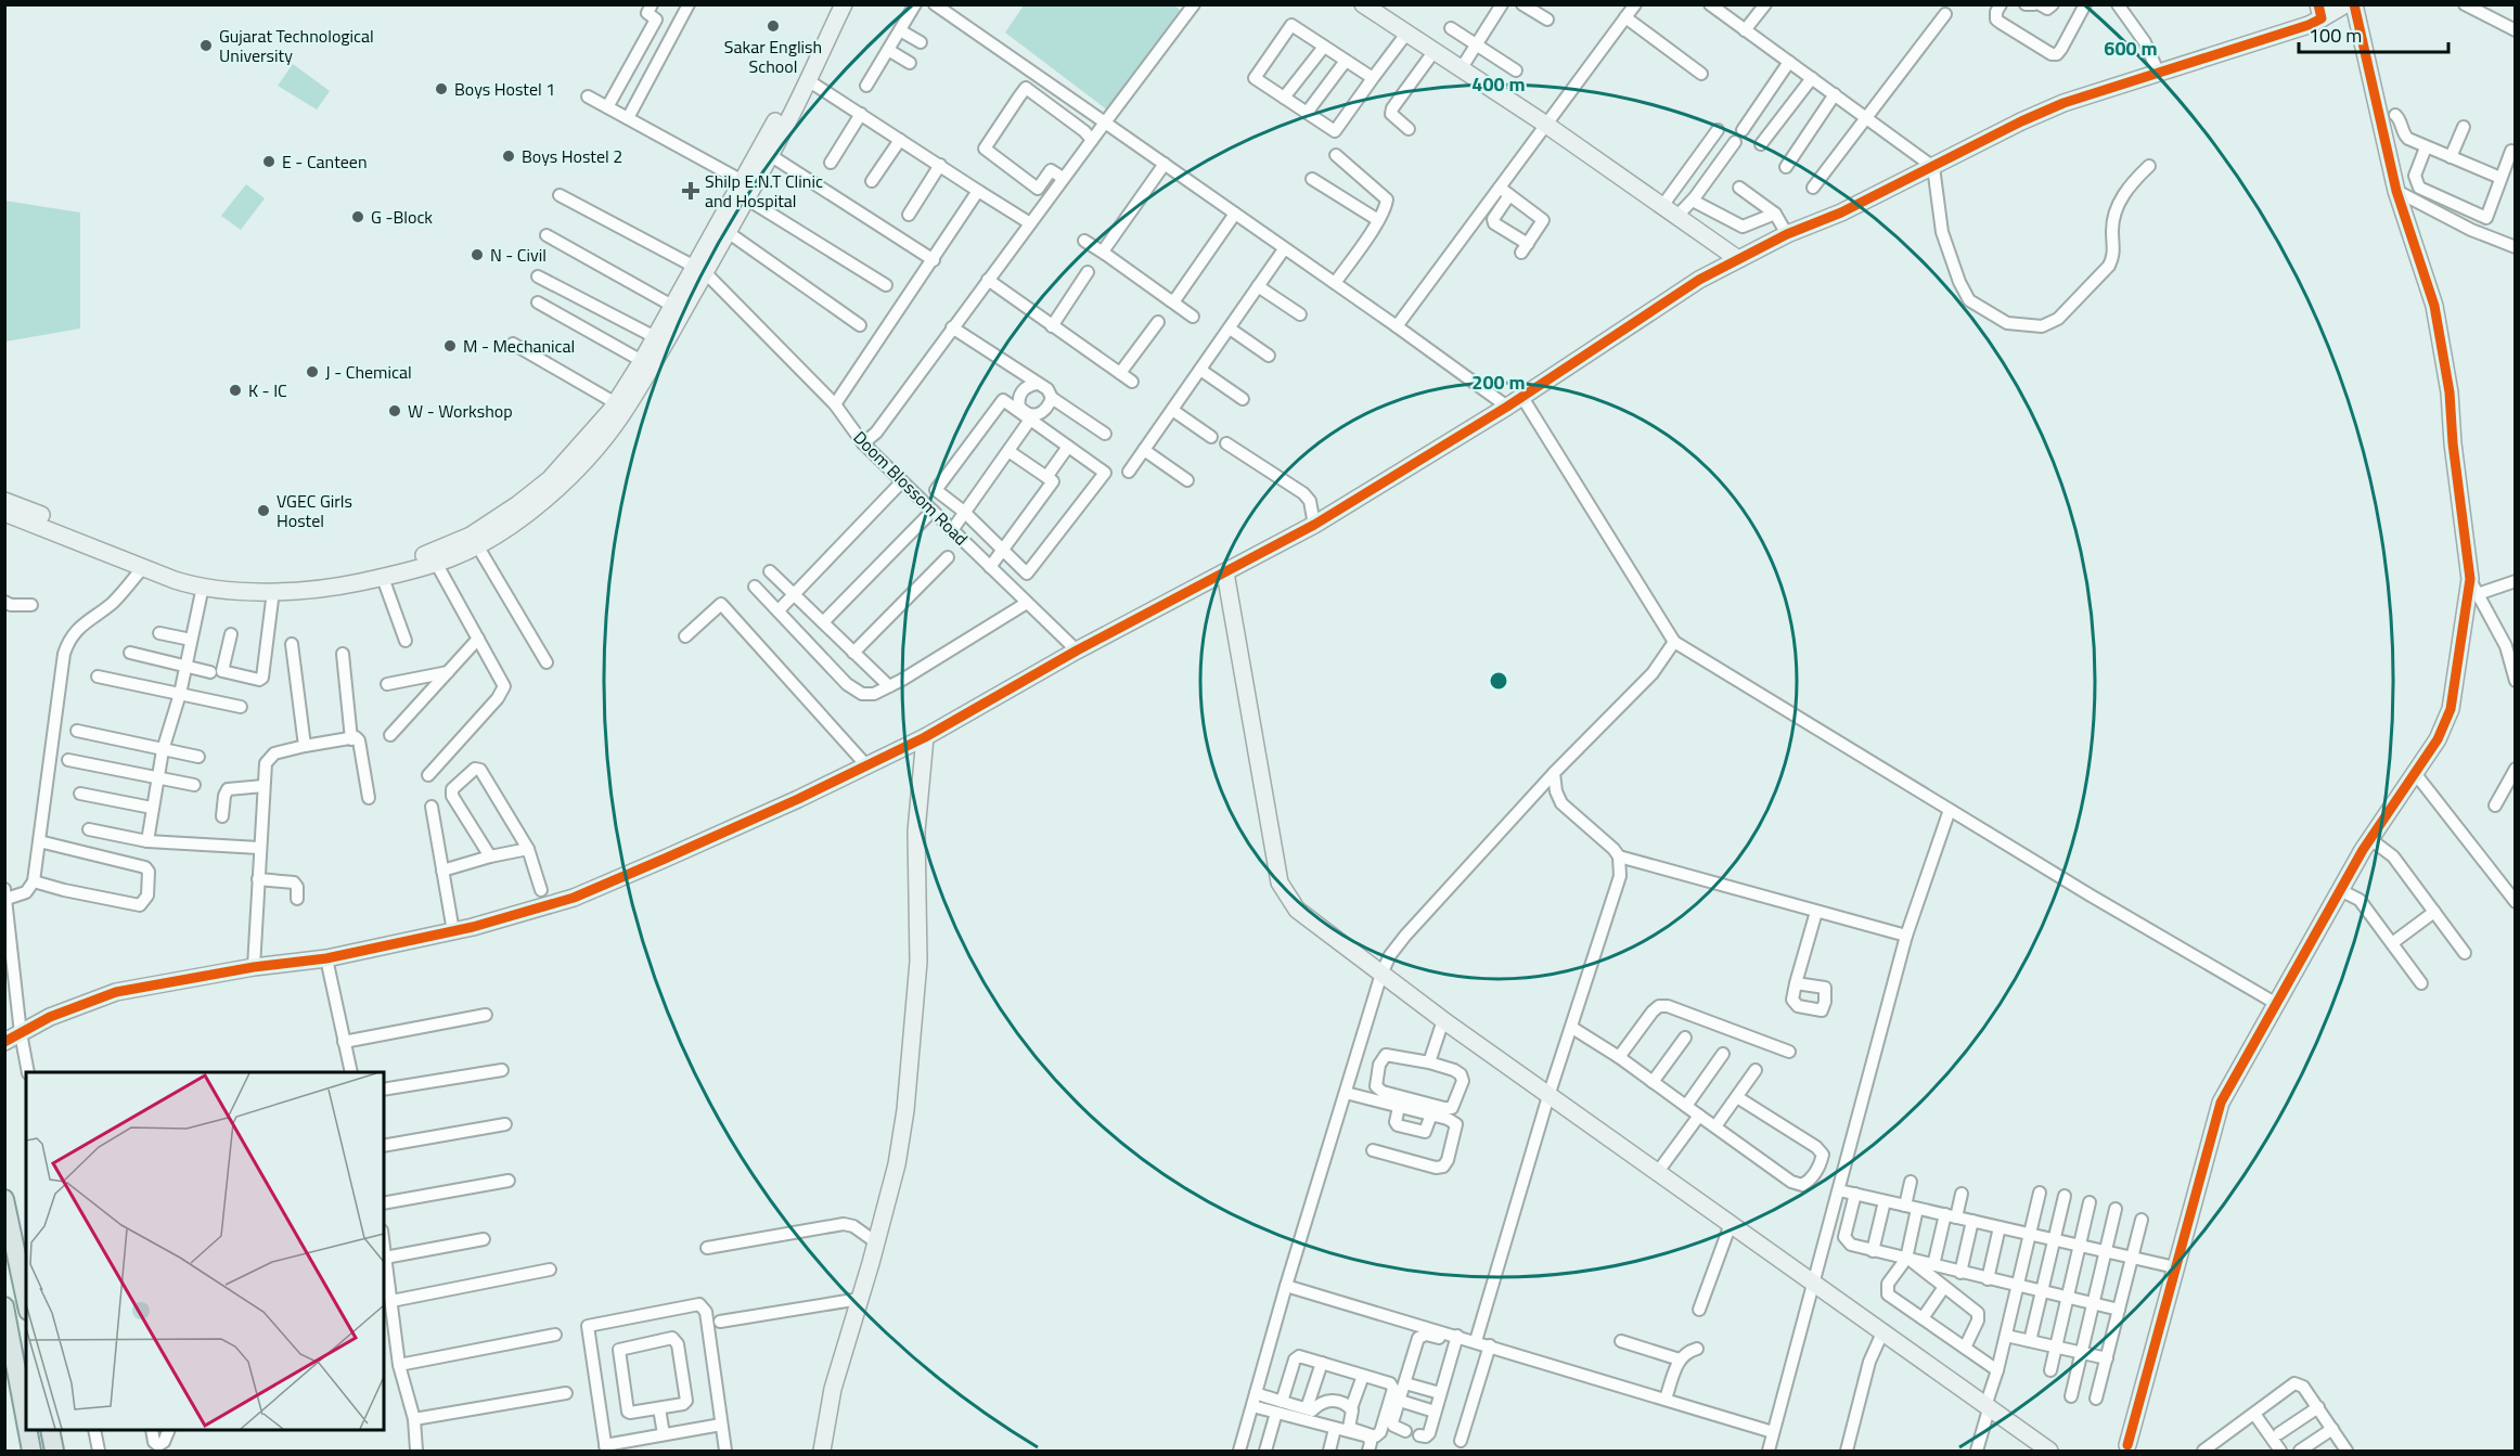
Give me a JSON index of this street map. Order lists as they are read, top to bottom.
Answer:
{
  "streets": {
    "street": ["Doom Blossom Road"]
  },
  "places": {
    "other": [
      "Sakar English School",
      "Gujarat Technological University",
      "Boys Hostel 1",
      "Boys Hostel 2",
      "E - Canteen",
      "G -Block",
      "N - Civil",
      "M - Mechanical",
      "J - Chemical",
      "K - IC",
      "W - Workshop",
      "VGEC Girls Hostel"
    ],
    "health": ["Shilp E.N.T Clinic and Hospital"]
  },
  "scale_bar": "100 m",
  "rings": ["600 m", "400 m", "200 m"]
}
